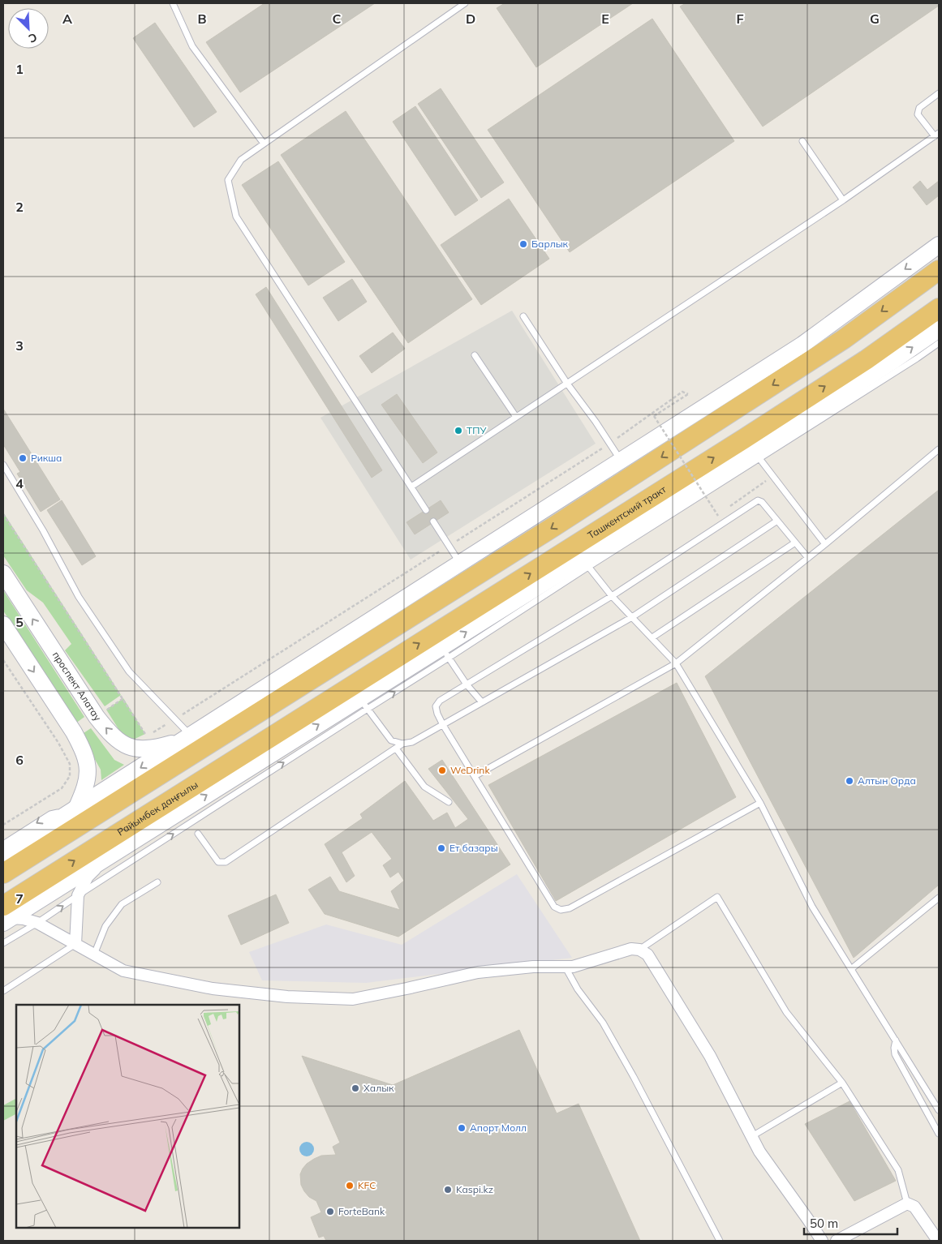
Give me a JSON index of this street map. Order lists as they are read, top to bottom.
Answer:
{
  "streets": {
    "highway": ["Ташкентский тракт", "Райымбек даңғылы"],
    "main road": ["проспект Алатау"]
  },
  "crossings": [
    ["Ташкентский тракт", "Райымбек даңғылы"]
  ],
  "one_way": ["проспект Алатау"],
  "places": [
    "Барлык",
    "ТПУ",
    "Рикша",
    "WeDrink",
    "Алтын Орда",
    "Ет базары",
    "Халык",
    "Апорт Молл",
    "KFC",
    "Kaspi.kz",
    "ForteBank"
  ],
  "scale_bar": "50 m",
  "north": "bottom right",
  "grid": {
    "columns": [
      "A",
      "B",
      "C",
      "D",
      "E",
      "F",
      "G"
    ],
    "rows": [
      "1",
      "2",
      "3",
      "4",
      "5",
      "6",
      "7"
    ]
  }
}
